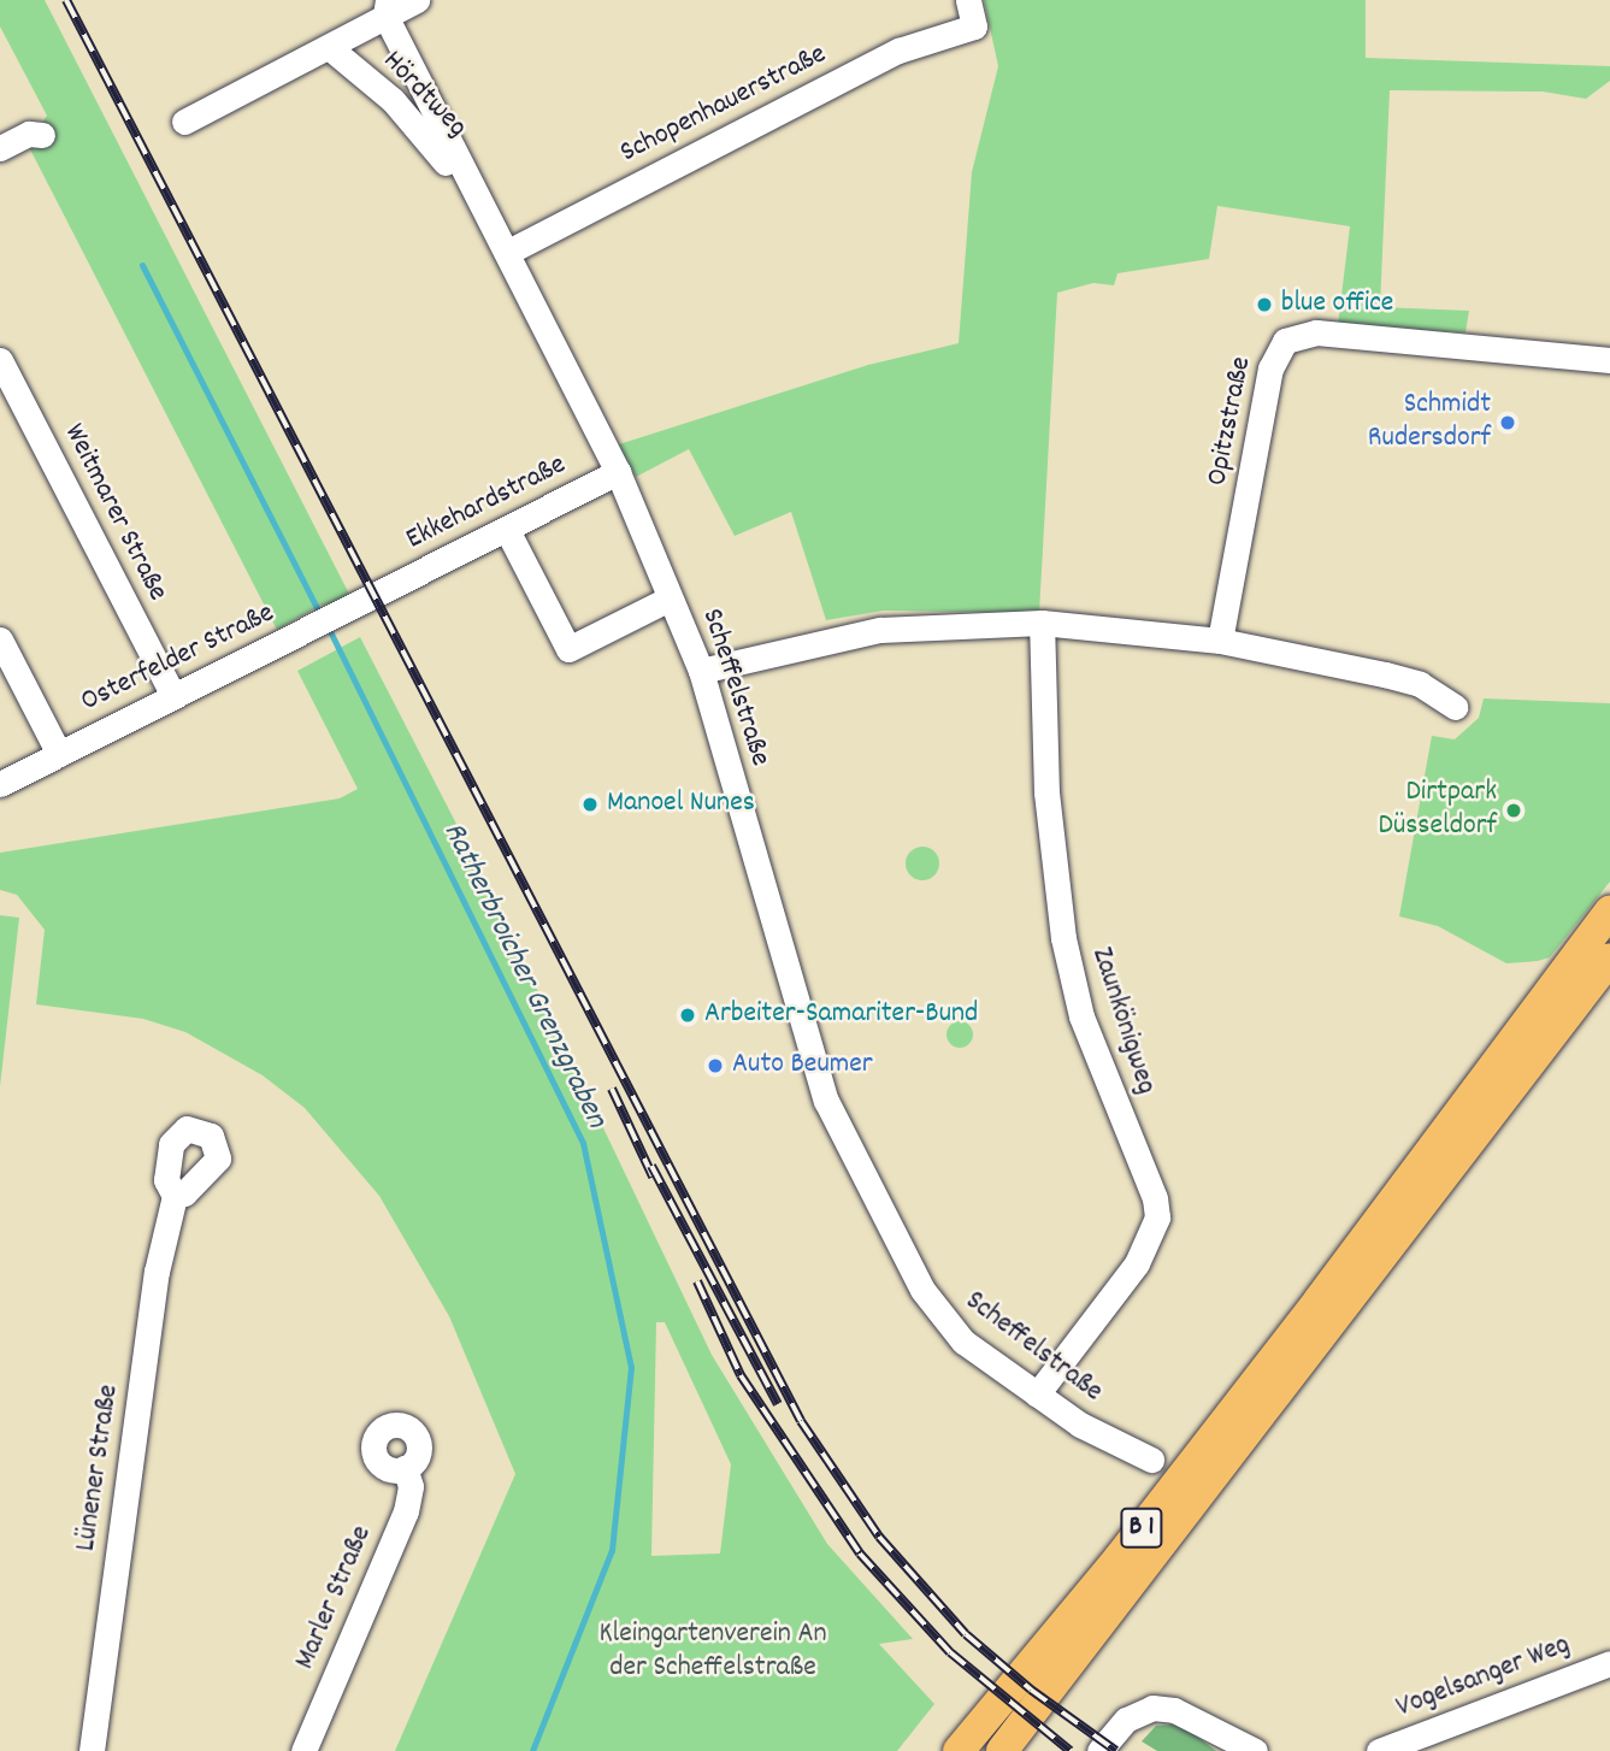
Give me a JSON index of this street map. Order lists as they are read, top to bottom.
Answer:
{
  "streets": {
    "main road": ["B 1"],
    "street": [
      "Hördtweg",
      "Schopenhauerstraße",
      "Opitzstraße",
      "Ekkehardstraße",
      "Weitmarer Straße",
      "Osterfelder Straße",
      "Scheffelstraße",
      "Zaunkönigweg",
      "Lünener Straße",
      "Marler Straße",
      "Vogelsanger Weg"
    ]
  },
  "crossings": [
    ["Hördtweg", "Scheffelstraße"],
    ["Schopenhauerstraße", "Scheffelstraße"],
    ["Ekkehardstraße", "Osterfelder Straße"],
    ["Ekkehardstraße", "Scheffelstraße"],
    ["Weitmarer Straße", "Osterfelder Straße"],
    ["Scheffelstraße", "Zaunkönigweg"]
  ],
  "water": ["Ratherbroicher Grenzgraben"],
  "parks": ["Kleingartenverein An der Scheffelstraße"],
  "places": [
    "blue office",
    "Schmidt Rudersdorf",
    "Manoel Nunes",
    "Dirtpark Düsseldorf",
    "Arbeiter-Samariter-Bund",
    "Auto Beumer"
  ]
}
